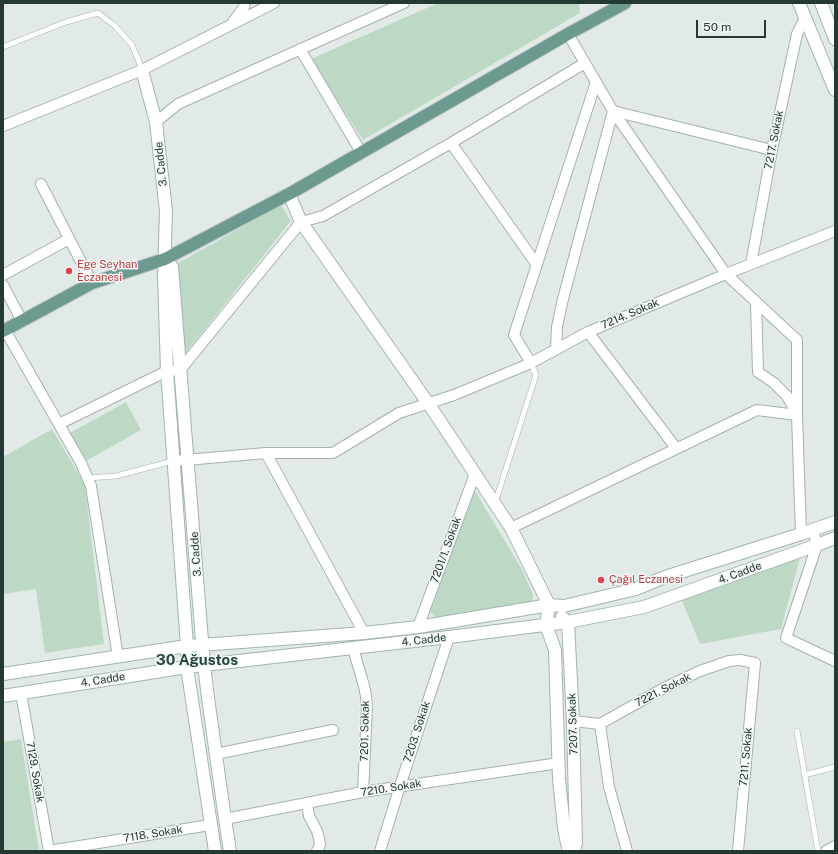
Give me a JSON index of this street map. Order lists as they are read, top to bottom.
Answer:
{
  "streets": {
    "street": [
      "7217. Sokak",
      "3. Cadde",
      "7214. Sokak",
      "7201/1. Sokak",
      "4. Cadde",
      "7221. Sokak",
      "7207. Sokak",
      "7201. Sokak",
      "7203. Sokak",
      "7211. Sokak",
      "7129. Sokak",
      "7210. Sokak",
      "7118. Sokak"
    ]
  },
  "crossings": [
    ["7217. Sokak", "7214. Sokak"],
    ["3. Cadde", "7214. Sokak"],
    ["3. Cadde", "4. Cadde"],
    ["3. Cadde", "7210. Sokak"],
    ["3. Cadde", "7118. Sokak"],
    ["7201/1. Sokak", "4. Cadde"],
    ["4. Cadde", "7207. Sokak"],
    ["4. Cadde", "7201. Sokak"],
    ["4. Cadde", "7203. Sokak"],
    ["4. Cadde", "7129. Sokak"],
    ["7221. Sokak", "7211. Sokak"],
    ["7207. Sokak", "7210. Sokak"],
    ["7201. Sokak", "7210. Sokak"],
    ["7203. Sokak", "7210. Sokak"],
    ["7129. Sokak", "7118. Sokak"]
  ],
  "districts": ["30 Ağustos"],
  "places": ["Ege Seyhan Eczanesi", "Çağıl Eczanesi"],
  "scale_bar": "50 m"
}
